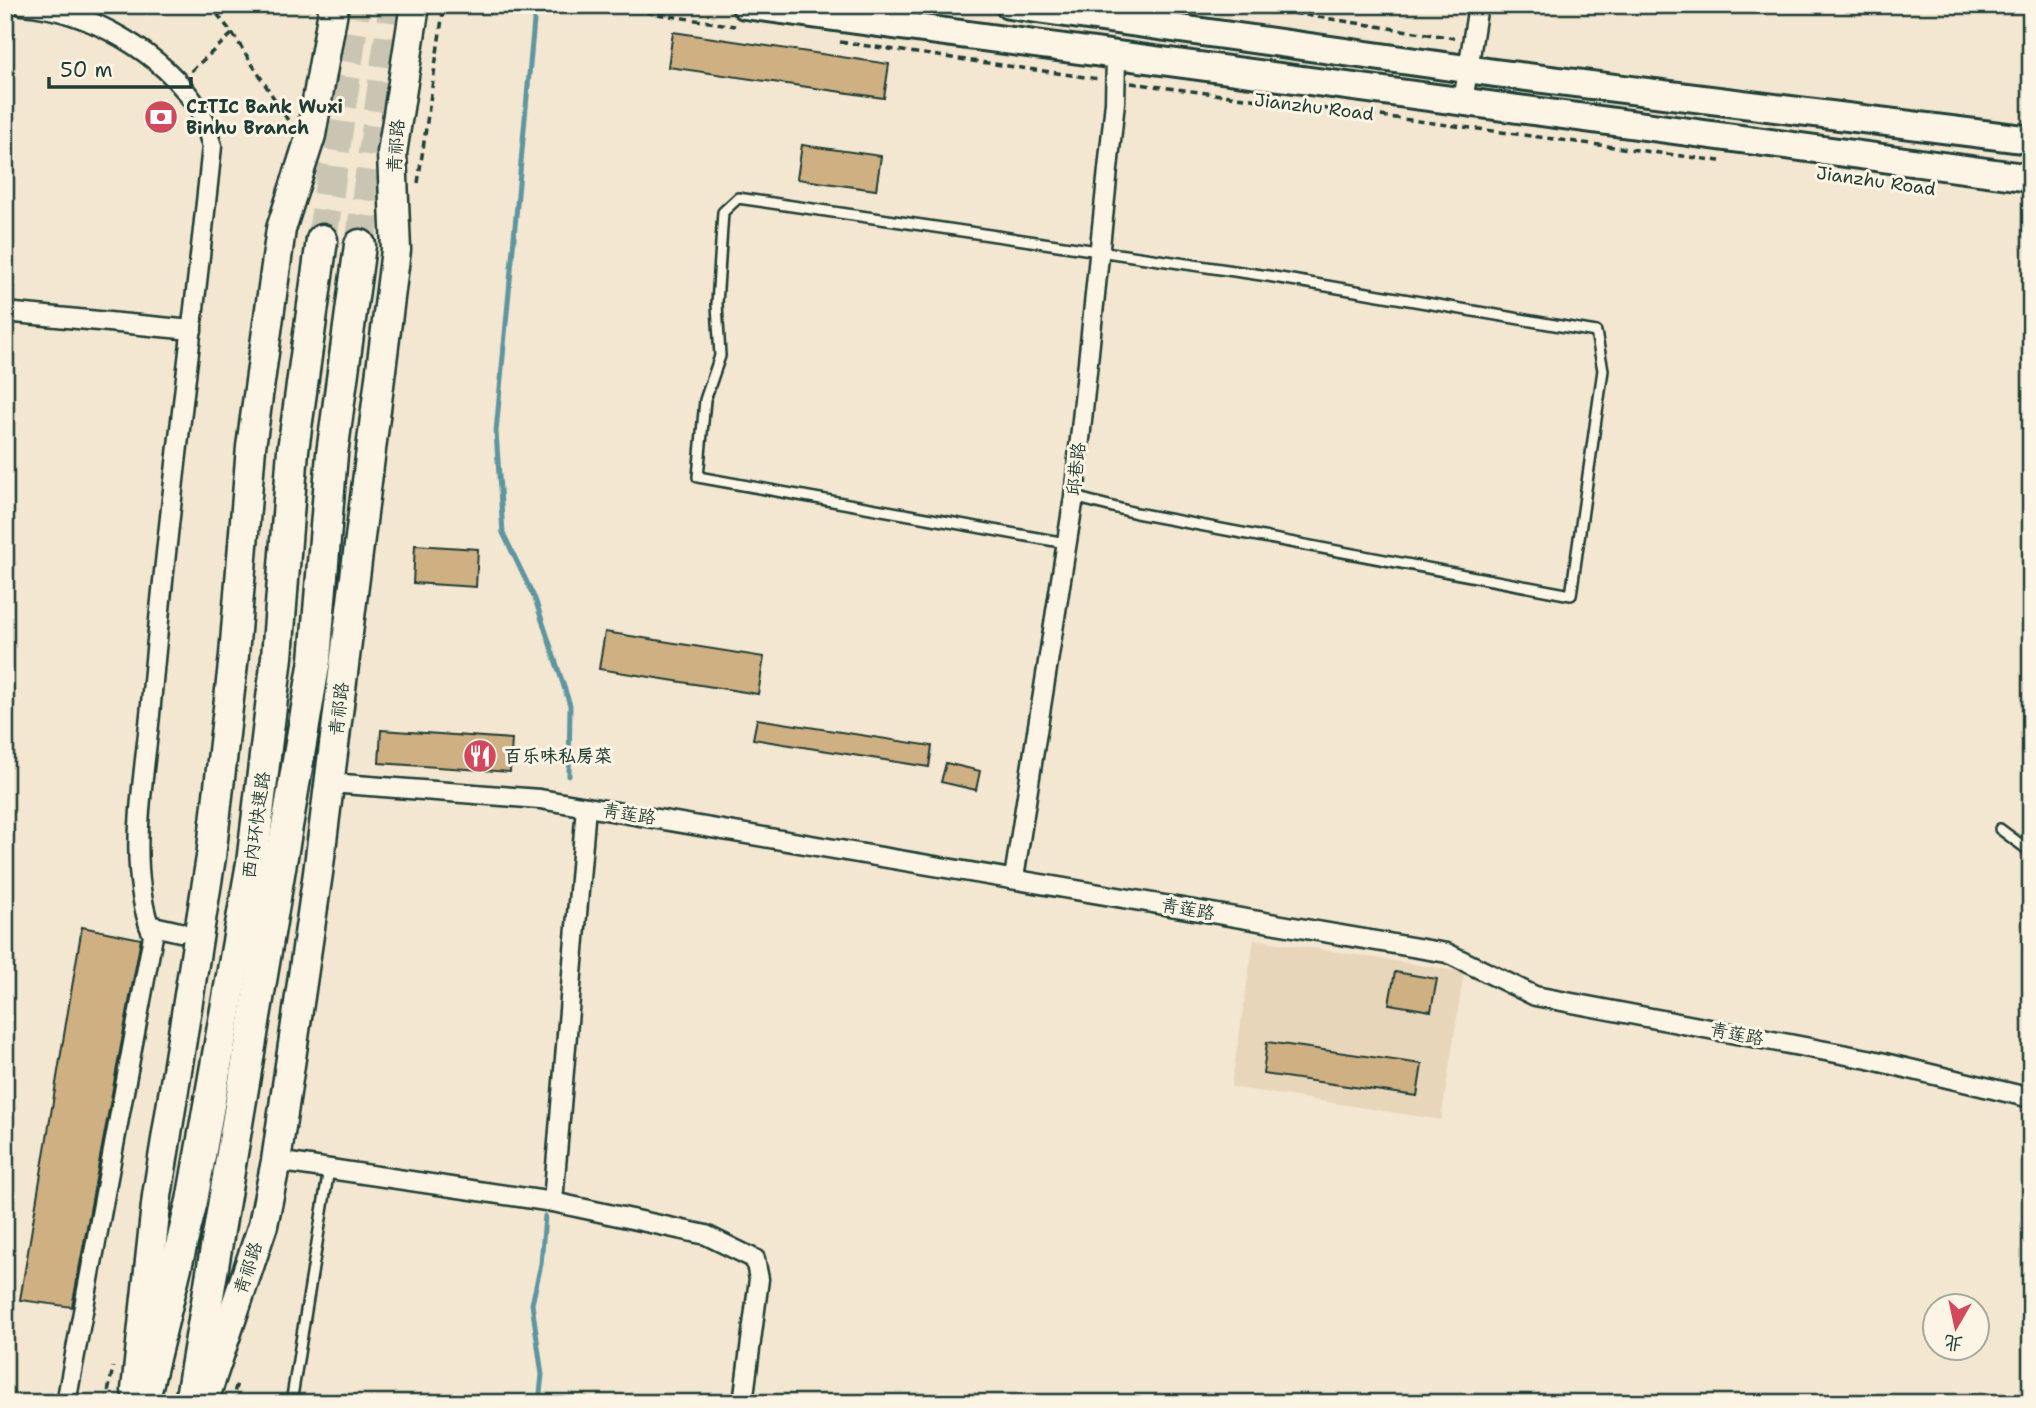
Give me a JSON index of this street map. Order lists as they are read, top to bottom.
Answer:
{
  "streets": {
    "highway": ["西内环快速路"],
    "main road": ["Jianzhu Road", "青祁路"],
    "street": ["邱巷路", "青莲路"]
  },
  "crossings": [
    ["Jianzhu Road", "邱巷路"],
    ["青祁路", "青莲路"],
    ["邱巷路", "青莲路"]
  ],
  "places": {
    "bank": ["CITIC Bank Wuxi Binhu Branch"],
    "restaurant": ["百乐味私房菜"]
  },
  "scale_bar": "50 m",
  "north": "bottom"
}
